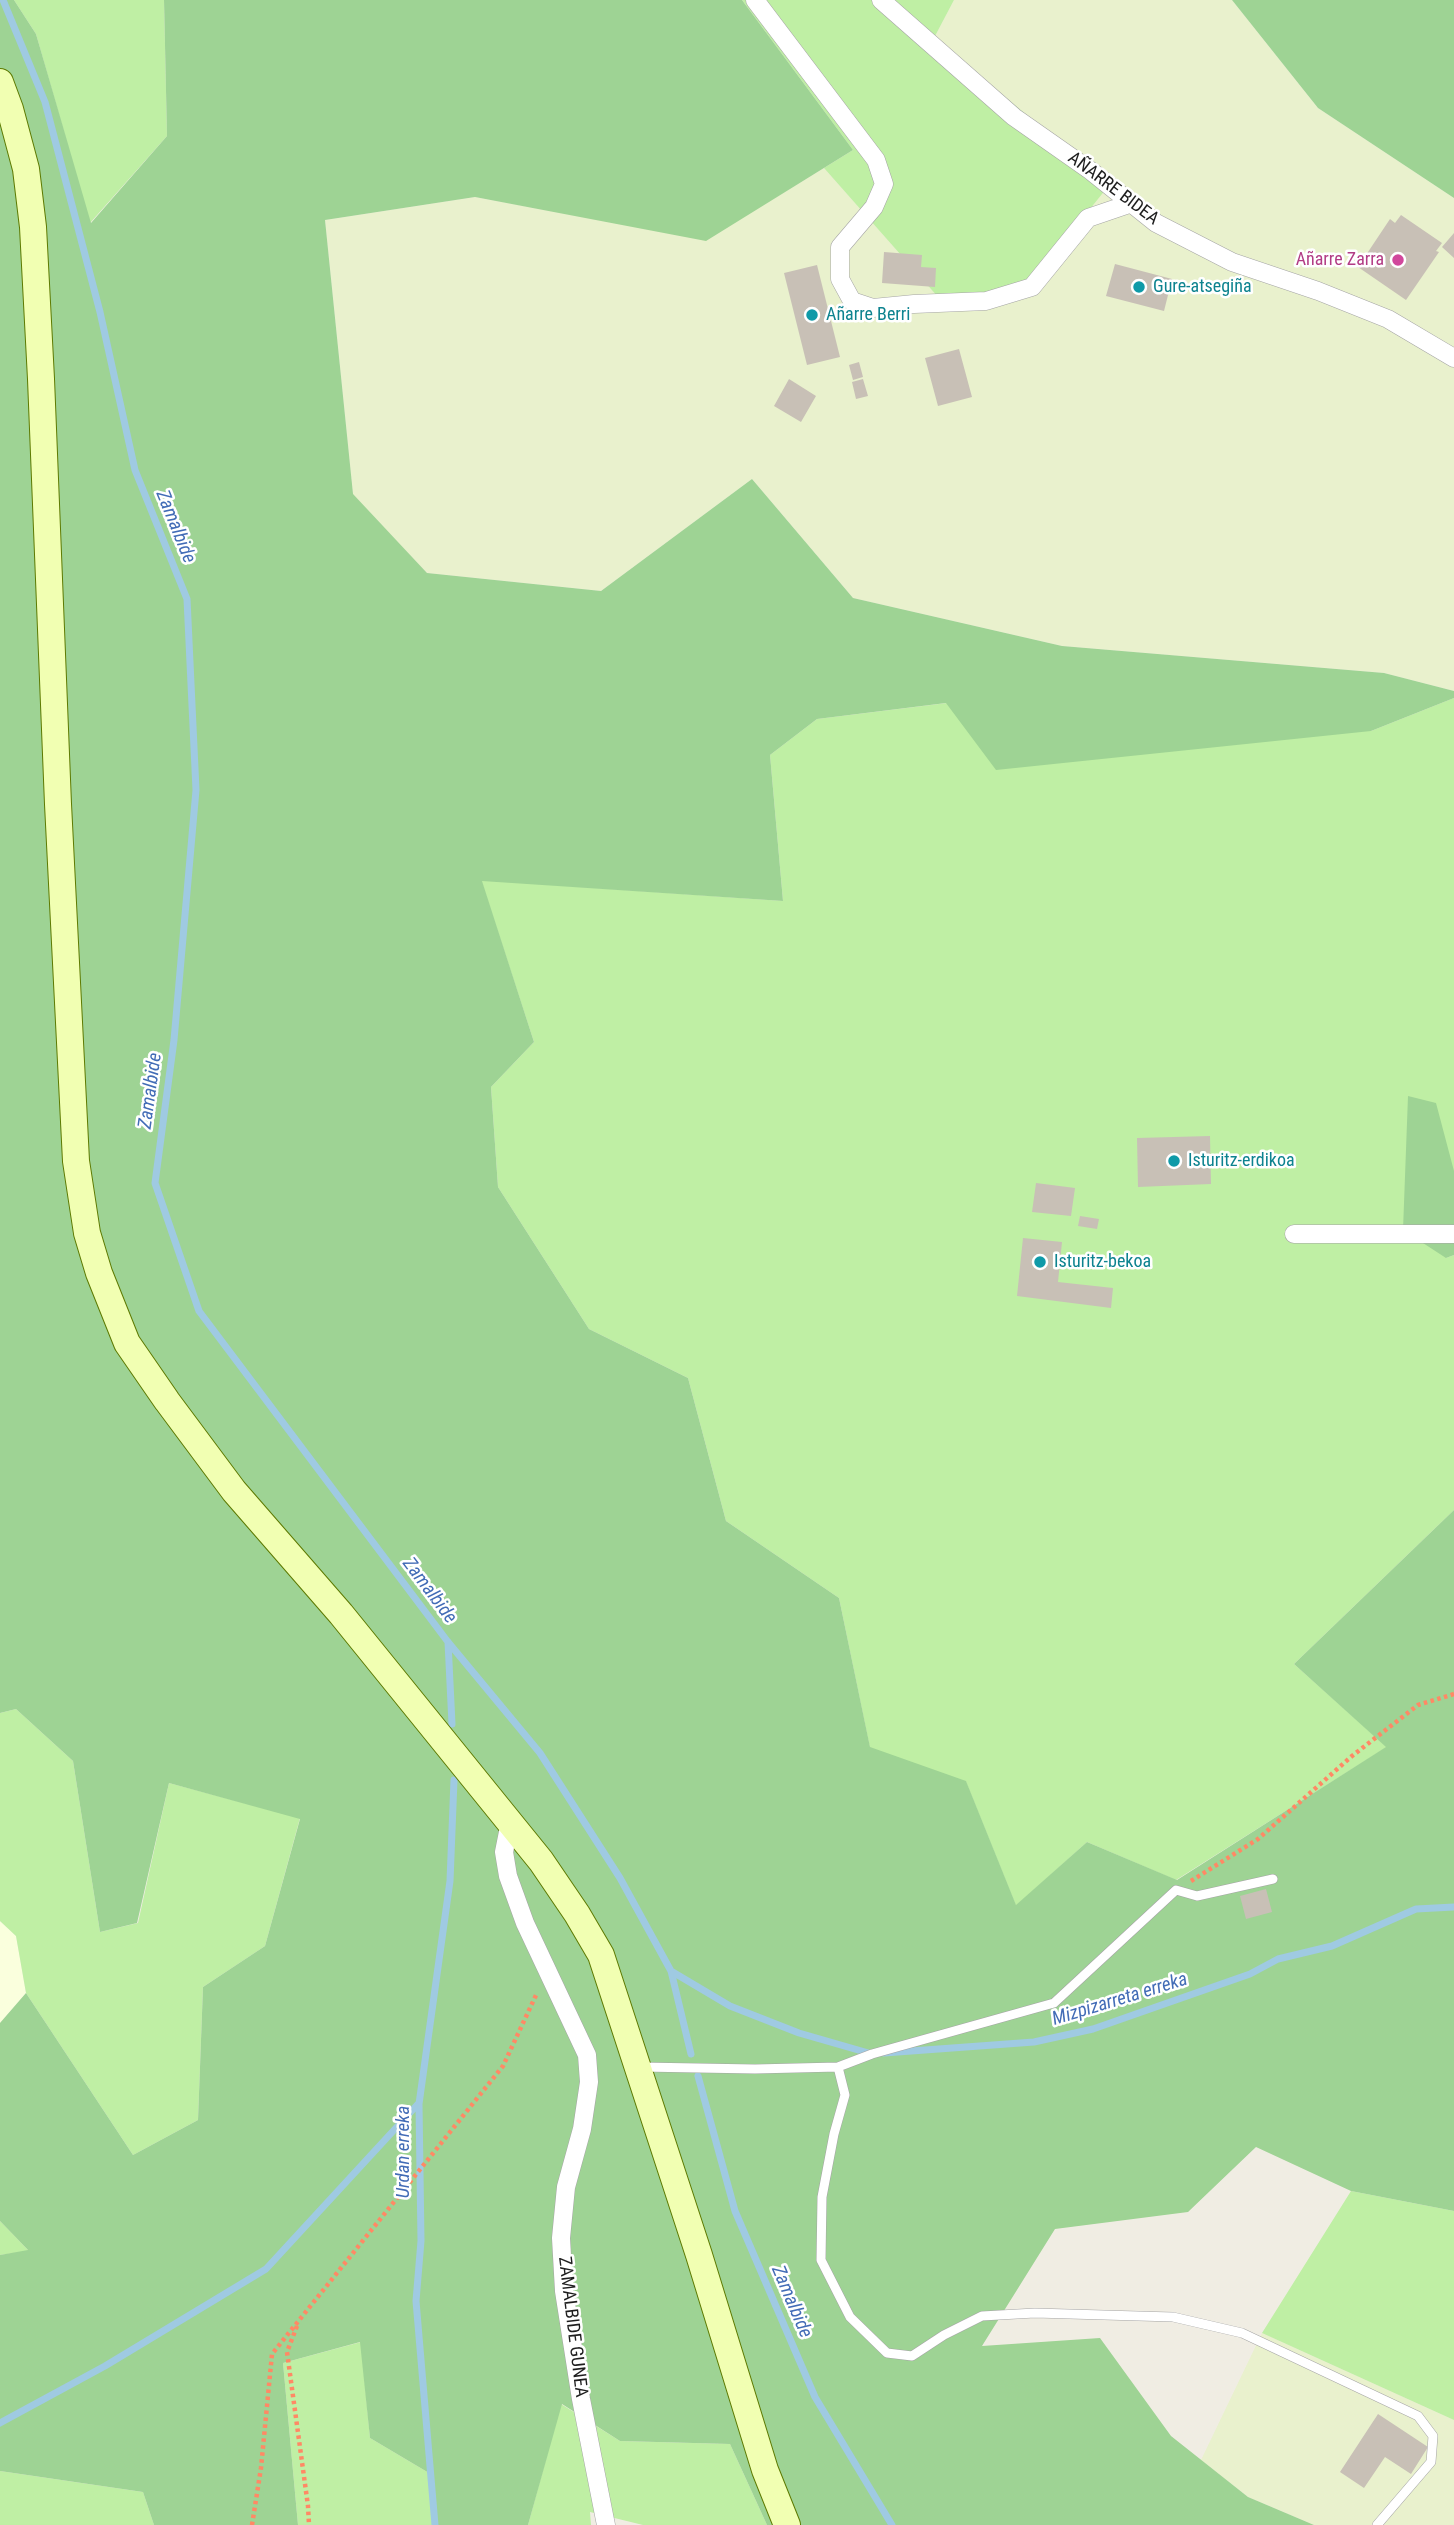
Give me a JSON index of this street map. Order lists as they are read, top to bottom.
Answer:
{
  "streets": {
    "street": ["AÑARRE BIDEA", "ZAMALBIDE GUNEA"]
  },
  "water": ["Zamalbide", "Mizpizarreta erreka", "Urdan erreka"],
  "places": [
    "Añarre Zarra",
    "Gure-atsegiña",
    "Añarre Berri",
    "Isturitz-erdikoa",
    "Isturitz-bekoa"
  ]
}
